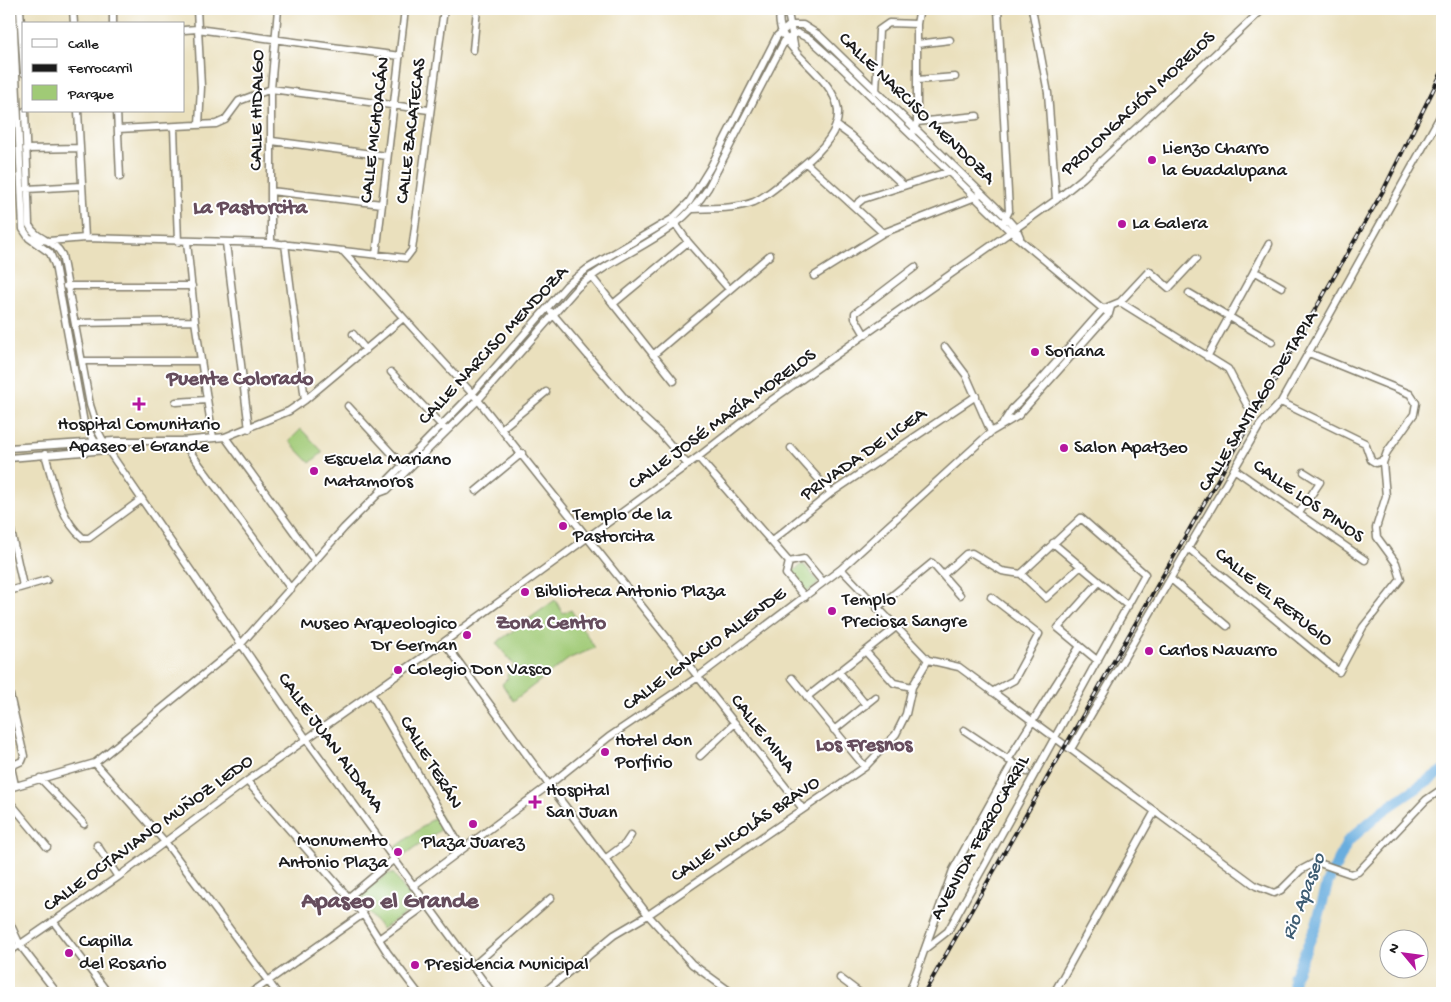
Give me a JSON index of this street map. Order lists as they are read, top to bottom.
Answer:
{
  "streets": {
    "street": [
      "PROLONGACIÓN MORELOS",
      "CALLE NARCISO MENDOZA",
      "CALLE HIDALGO",
      "CALLE MICHOACÁN",
      "CALLE ZACATECAS",
      "CALLE SANTIAGO DE TAPIA",
      "CALLE JOSÉ MARÍA MORELOS",
      "PRIVADA DE LICEA",
      "CALLE LOS PINOS",
      "CALLE EL REFUGIO",
      "CALLE IGNACIO ALLENDE",
      "CALLE MINA",
      "CALLE JUAN ALDAMA",
      "CALLE TERÁN",
      "CALLE NICOLÁS BRAVO",
      "CALLE OCTAVIANO MUÑOZ LEDO",
      "AVENIDA FERROCARRIL"
    ]
  },
  "crossings": [
    ["PROLONGACIÓN MORELOS", "CALLE NARCISO MENDOZA"],
    ["PROLONGACIÓN MORELOS", "CALLE JOSÉ MARÍA MORELOS"],
    ["CALLE NARCISO MENDOZA", "CALLE JOSÉ MARÍA MORELOS"],
    ["CALLE NARCISO MENDOZA", "CALLE MINA"],
    ["CALLE NARCISO MENDOZA", "CALLE JUAN ALDAMA"],
    ["CALLE MICHOACÁN", "CALLE ZACATECAS"],
    ["CALLE SANTIAGO DE TAPIA", "CALLE LOS PINOS"],
    ["CALLE SANTIAGO DE TAPIA", "CALLE EL REFUGIO"],
    ["CALLE JOSÉ MARÍA MORELOS", "CALLE MINA"],
    ["CALLE JOSÉ MARÍA MORELOS", "CALLE JUAN ALDAMA"],
    ["CALLE JOSÉ MARÍA MORELOS", "CALLE TERÁN"],
    ["CALLE JOSÉ MARÍA MORELOS", "CALLE OCTAVIANO MUÑOZ LEDO"],
    ["CALLE IGNACIO ALLENDE", "CALLE MINA"],
    ["CALLE IGNACIO ALLENDE", "CALLE JUAN ALDAMA"],
    ["CALLE IGNACIO ALLENDE", "CALLE TERÁN"],
    ["CALLE MINA", "CALLE NICOLÁS BRAVO"],
    ["CALLE JUAN ALDAMA", "CALLE OCTAVIANO MUÑOZ LEDO"]
  ],
  "districts": [
    "La Pastorcita",
    "Puente Colorado",
    "Zona Centro",
    "Los Fresnos",
    "Apaseo el Grande"
  ],
  "water": ["Rio Apaseo"],
  "places": {
    "other": [
      "Lienzo Charro la Guadalupana",
      "La Galera",
      "Soriana",
      "Salon Apatzeo",
      "Escuela Mariano Matamoros",
      "Templo de la Pastorcita",
      "Biblioteca Antonio Plaza",
      "Templo Preciosa Sangre",
      "Museo Arqueologico Dr German",
      "Carlos Navarro",
      "Colegio Don Vasco",
      "Hotel don Porfirio",
      "Plaza Juarez",
      "Monumento Antonio Plaza",
      "Capilla del Rosario",
      "Presidencia Municipal"
    ],
    "health": ["Hospital Comunitario Apaseo el Grande", "Hospital San Juan"]
  },
  "legend": ["Calle", "Ferrocarril", "Parque"],
  "north": "top left"
}
